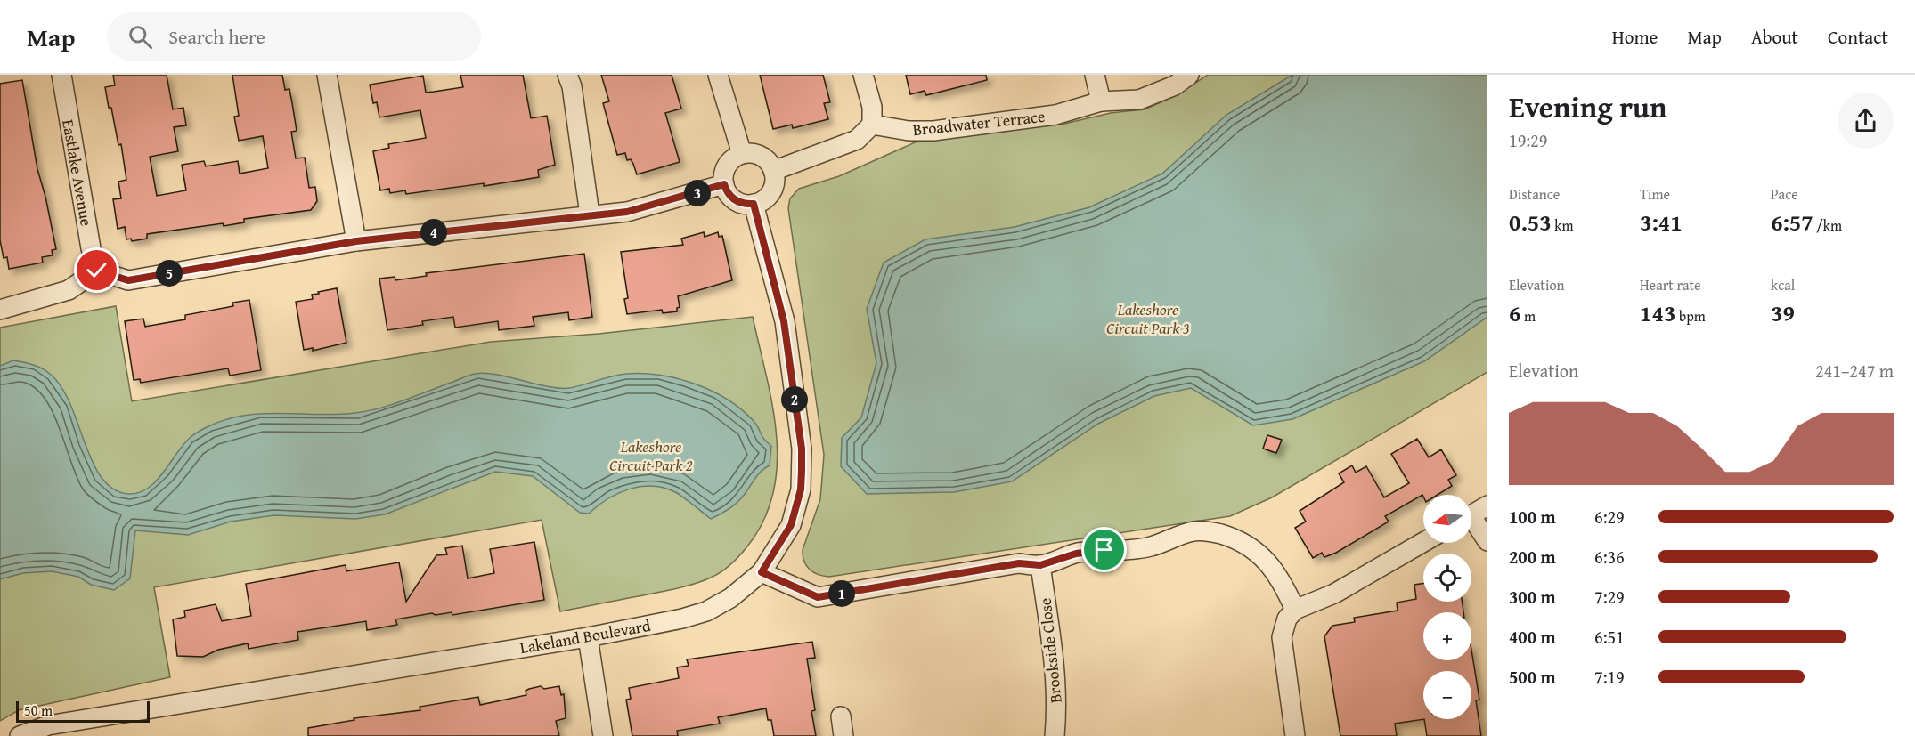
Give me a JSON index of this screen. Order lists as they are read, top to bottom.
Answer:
{
  "streets": {
    "street": [
      "Broadwater Terrace",
      "Eastlake Avenue",
      "Lakeland Boulevard",
      "Brookside Close"
    ]
  },
  "parks": ["Lakeshore Circuit Park 3", "Lakeshore Circuit Park 2"],
  "scale_bar": "50 m",
  "north": "left",
  "page": {
    "header": "Map",
    "search": "Search here",
    "nav": [
      "Home",
      "Map",
      "About",
      "Contact"
    ],
    "heading": ["Evening run", "19:29"],
    "stats": [
      ["Distance", "0.53 km"],
      ["Time", "3:41"],
      ["Pace", "6:57 /km"],
      ["Elevation", "6 m"],
      ["Heart rate", "143 bpm"],
      ["kcal", "39"]
    ],
    "pins": [
      "3",
      "4",
      "5",
      "2",
      "1"
    ],
    "chart": ["Elevation", "241–247 m"],
    "map_buttons": ["+", "−"],
    "list": [
      {
        "name": "100 m",
        "note": "6:29"
      },
      {
        "name": "200 m",
        "note": "6:36"
      },
      {
        "name": "300 m",
        "note": "7:29"
      },
      {
        "name": "400 m",
        "note": "6:51"
      },
      {
        "name": "500 m",
        "note": "7:19"
      }
    ],
    "scale": "50 m"
  }
}
